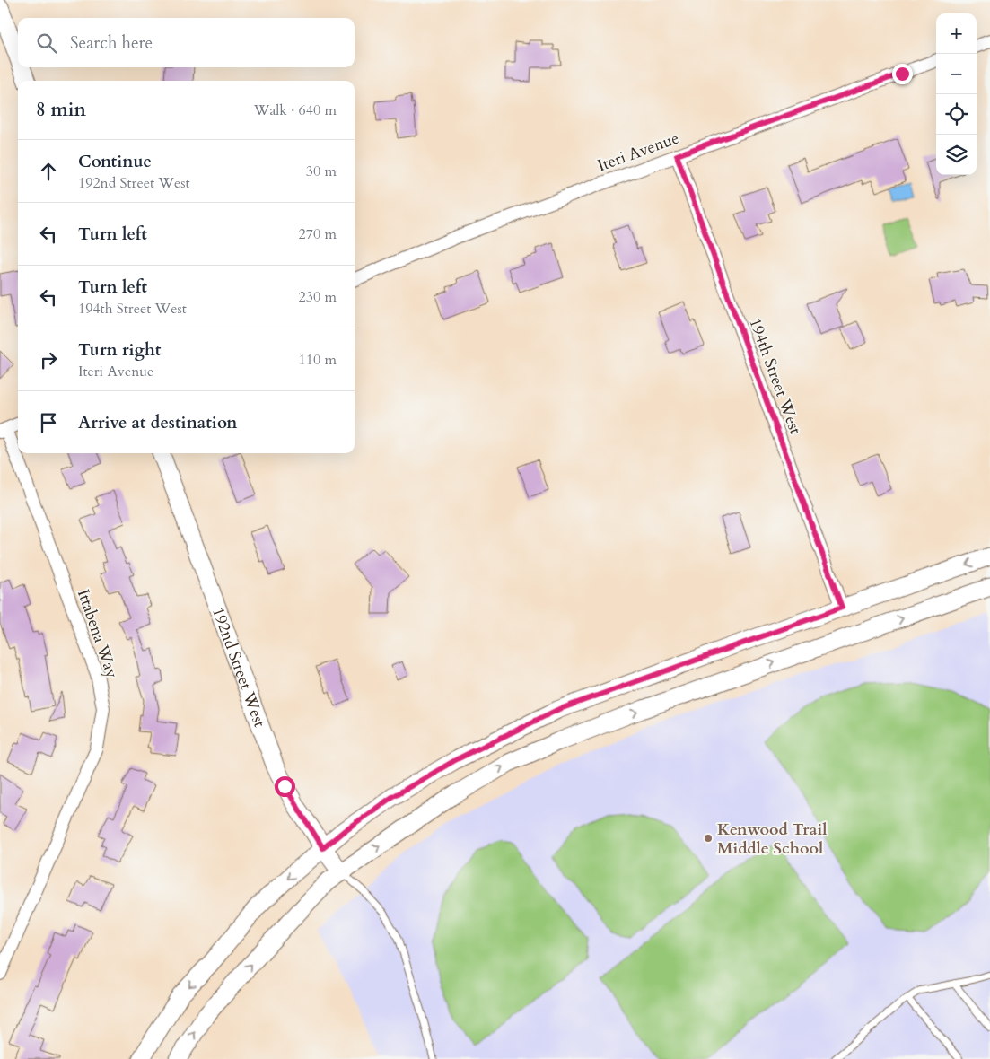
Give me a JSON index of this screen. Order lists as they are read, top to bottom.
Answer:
{
  "streets": {
    "main road": ["192nd Street West"],
    "street": ["Iteri Avenue", "194th Street West", "Ittabena Way"]
  },
  "crossings": [
    ["Iteri Avenue", "194th Street West"]
  ],
  "places": ["Kenwood Trail Middle School"],
  "page": {
    "map_buttons": ["+", "−"],
    "search": "Search here",
    "heading": ["8 min", "Walk · 640 m"],
    "list": [
      ["Continue", "192nd Street West", "30 m"],
      ["Turn left", "270 m"],
      ["Turn left", "194th Street West", "230 m"],
      ["Turn right", "Iteri Avenue", "110 m"],
      "Arrive at destination"
    ]
  }
}
